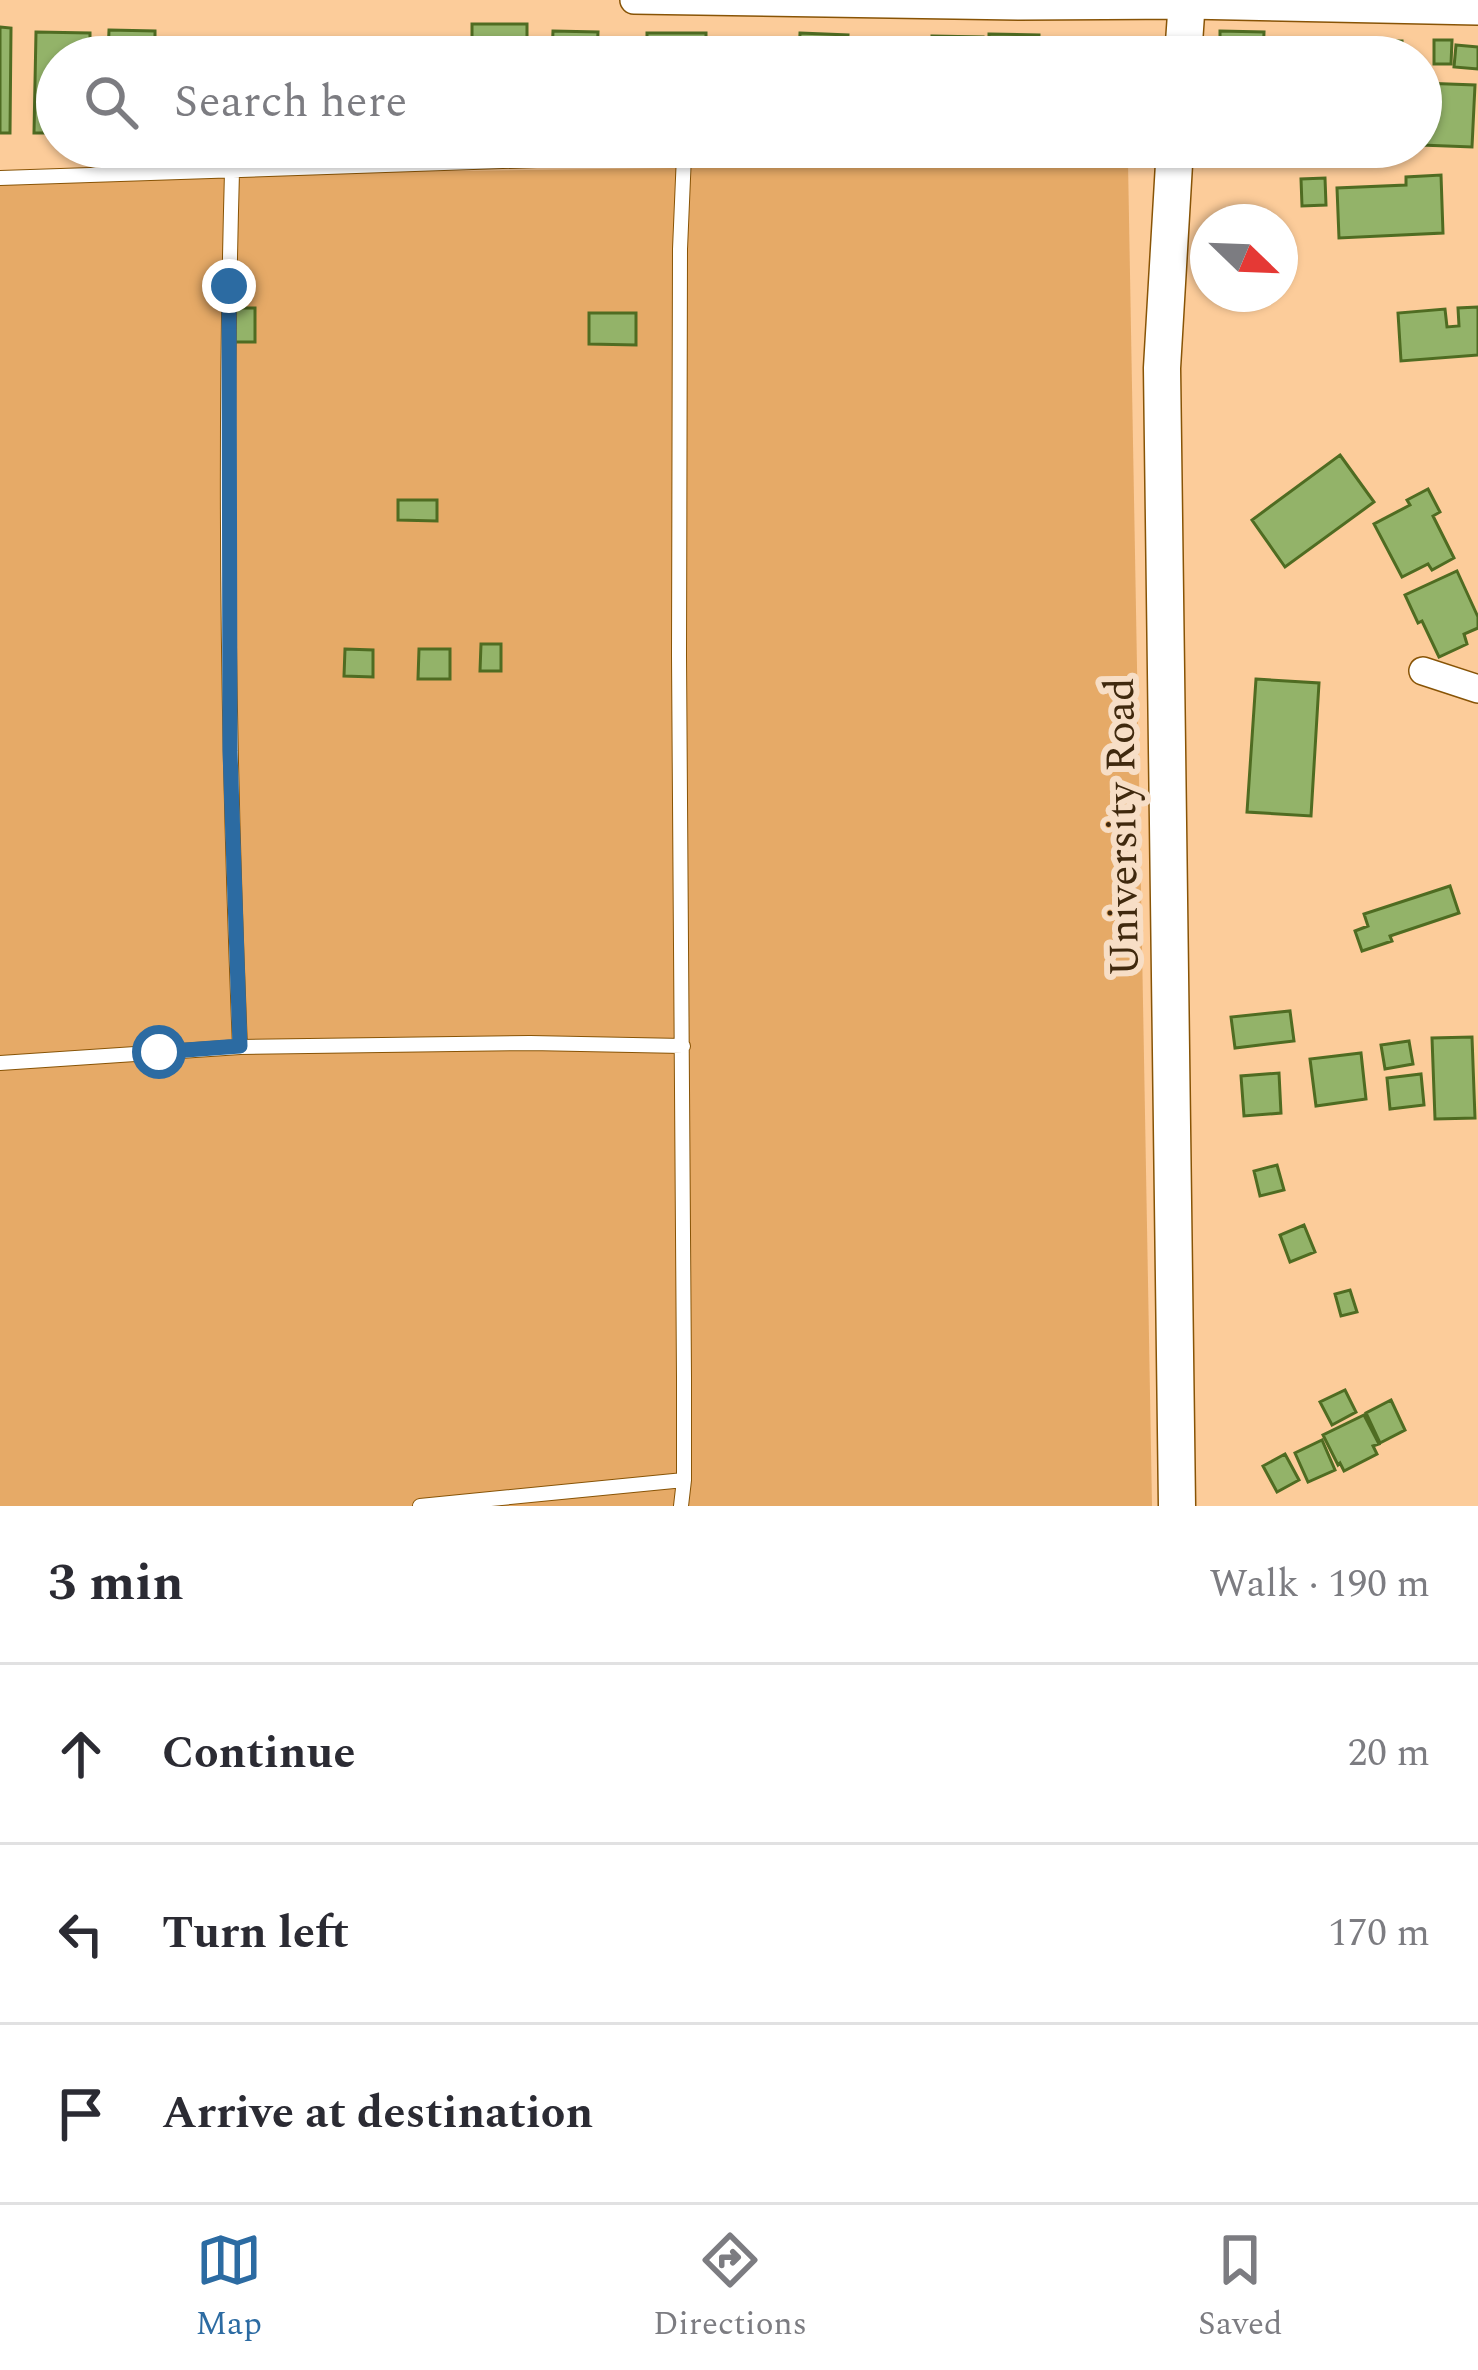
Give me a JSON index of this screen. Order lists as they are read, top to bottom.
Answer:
{
  "streets": {
    "main road": ["University Road"]
  },
  "north": "bottom right",
  "page": {
    "search": "Search here",
    "heading": ["3 min", "Walk · 190 m"],
    "list": [
      ["Continue", "20 m"],
      ["Turn left", "170 m"],
      "Arrive at destination"
    ],
    "nav": ["Map", "Directions", "Saved"]
  }
}
